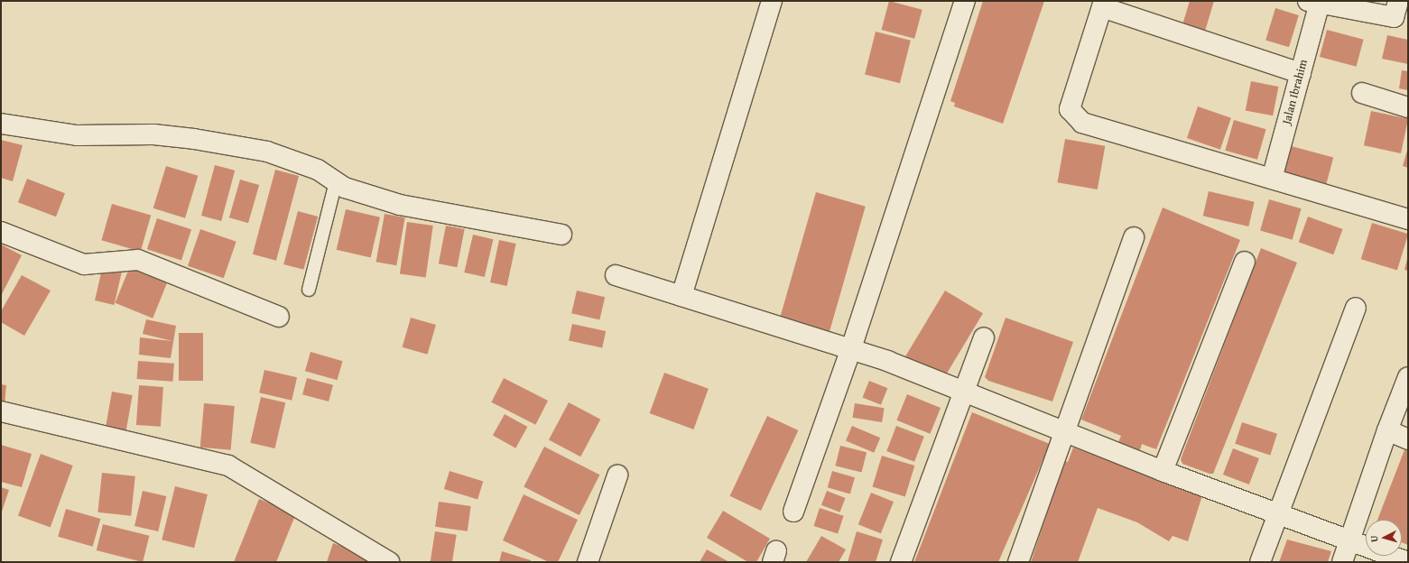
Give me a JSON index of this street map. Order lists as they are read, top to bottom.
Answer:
{
  "streets": {
    "street": ["Jalan Ibrahim"]
  },
  "north": "left"
}
